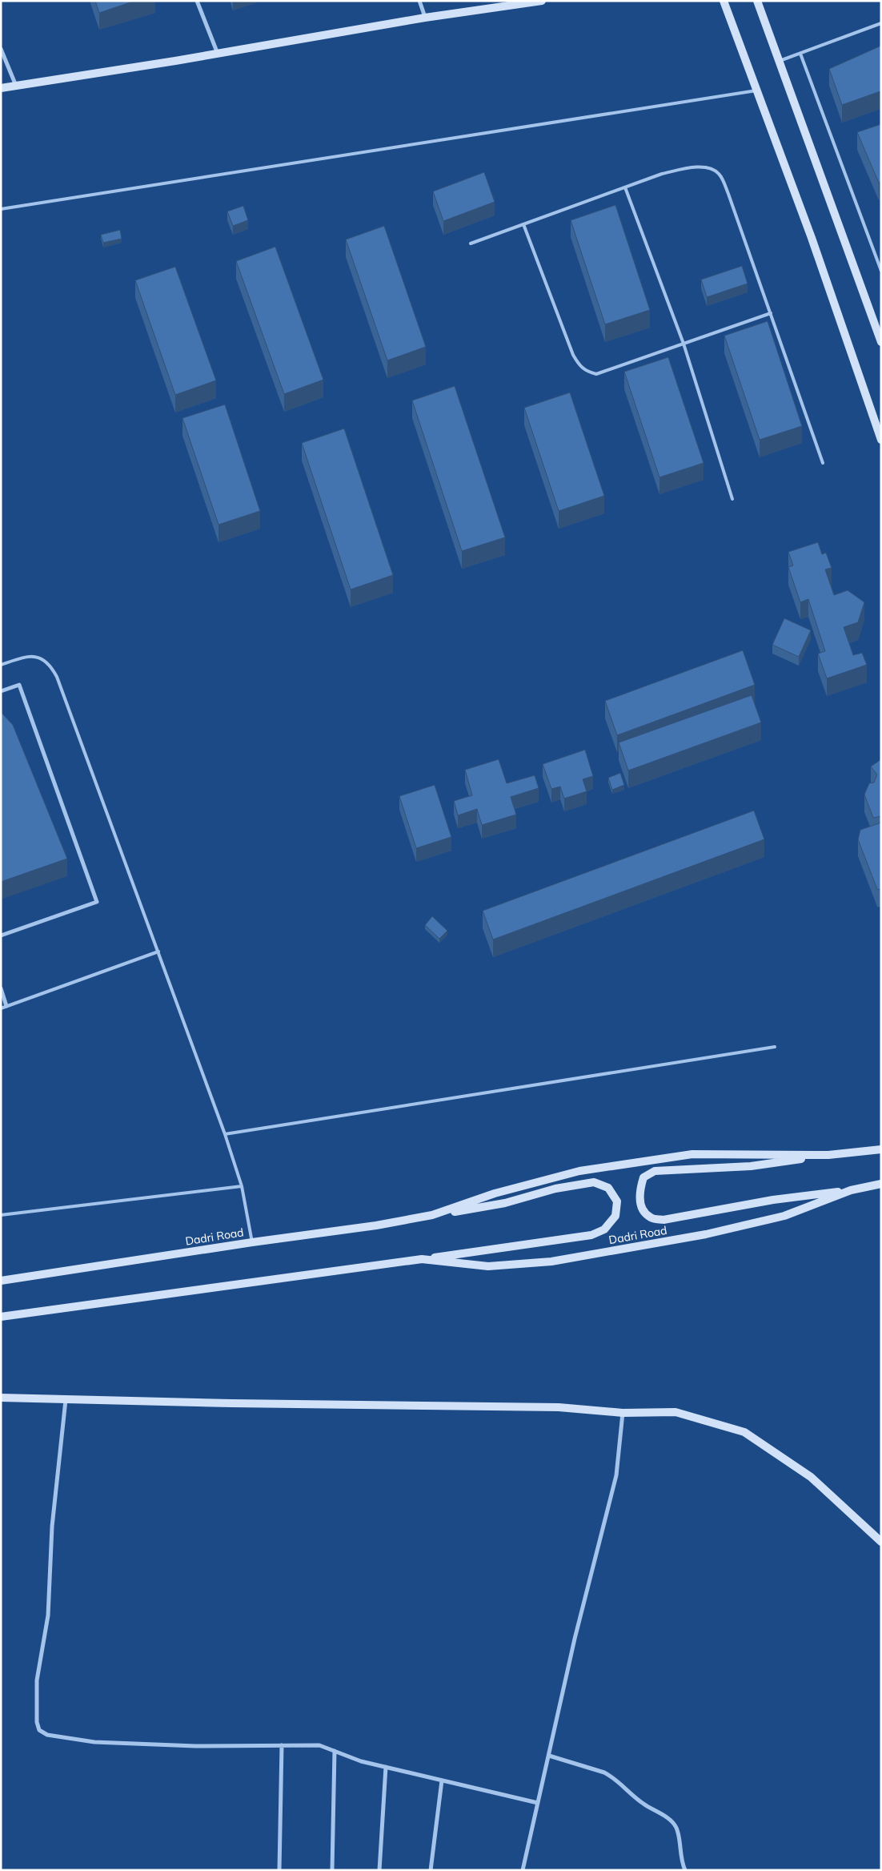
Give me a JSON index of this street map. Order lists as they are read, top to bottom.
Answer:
{
  "streets": {
    "main road": ["Dadri Road"]
  }
}
